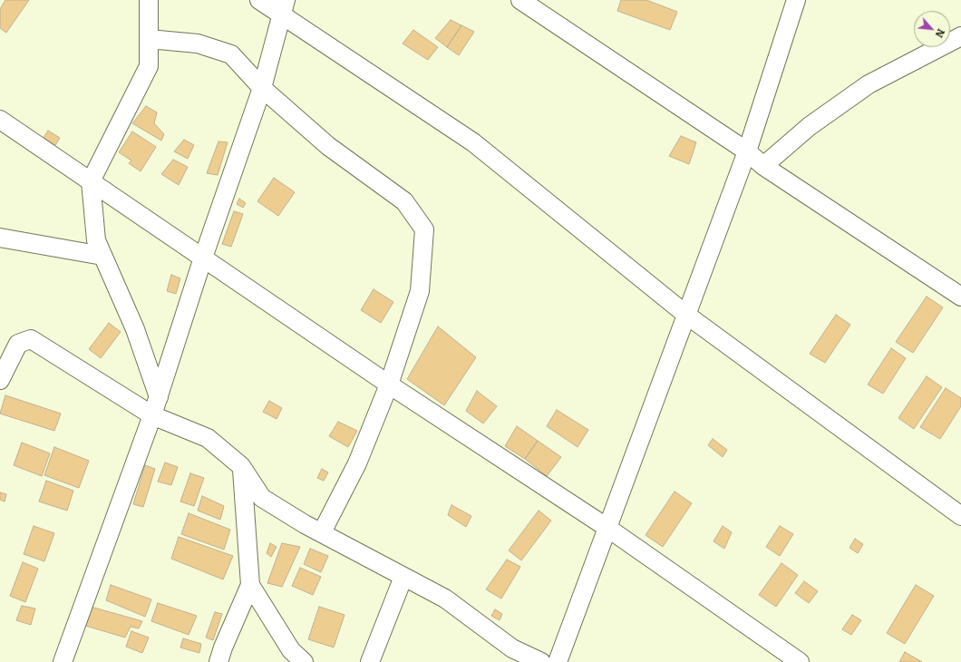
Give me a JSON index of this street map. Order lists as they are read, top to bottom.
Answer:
{
  "north": "bottom right"
}
